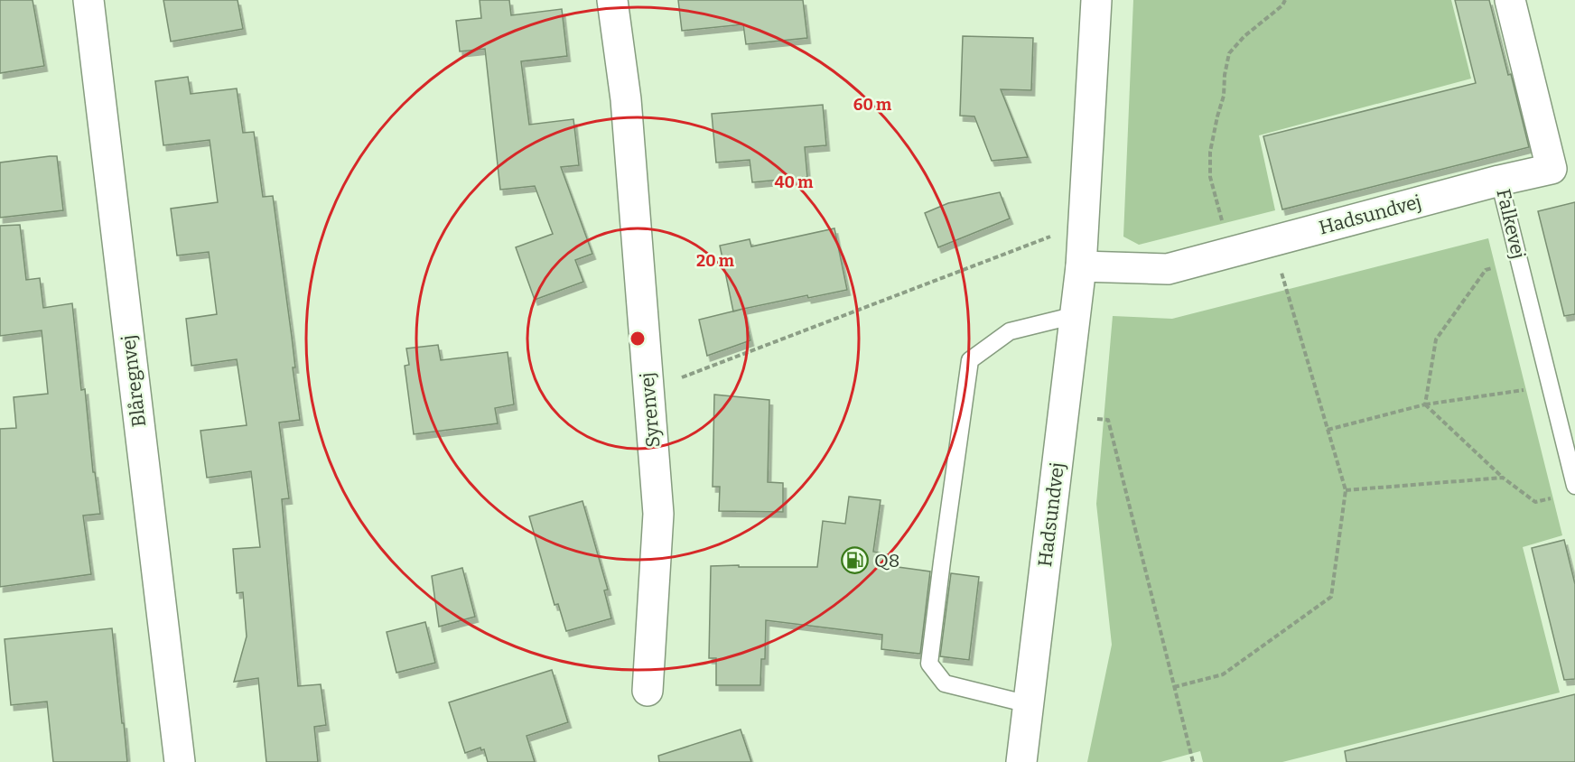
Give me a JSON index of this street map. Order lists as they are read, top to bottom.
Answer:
{
  "streets": {
    "street": [
      "Hadsundvej",
      "Falkevej",
      "Blåregnvej",
      "Syrenvej"
    ]
  },
  "crossings": [
    ["Hadsundvej", "Falkevej"]
  ],
  "places": {
    "fuel station": ["Q8"]
  },
  "rings": ["60 m", "40 m", "20 m"]
}
